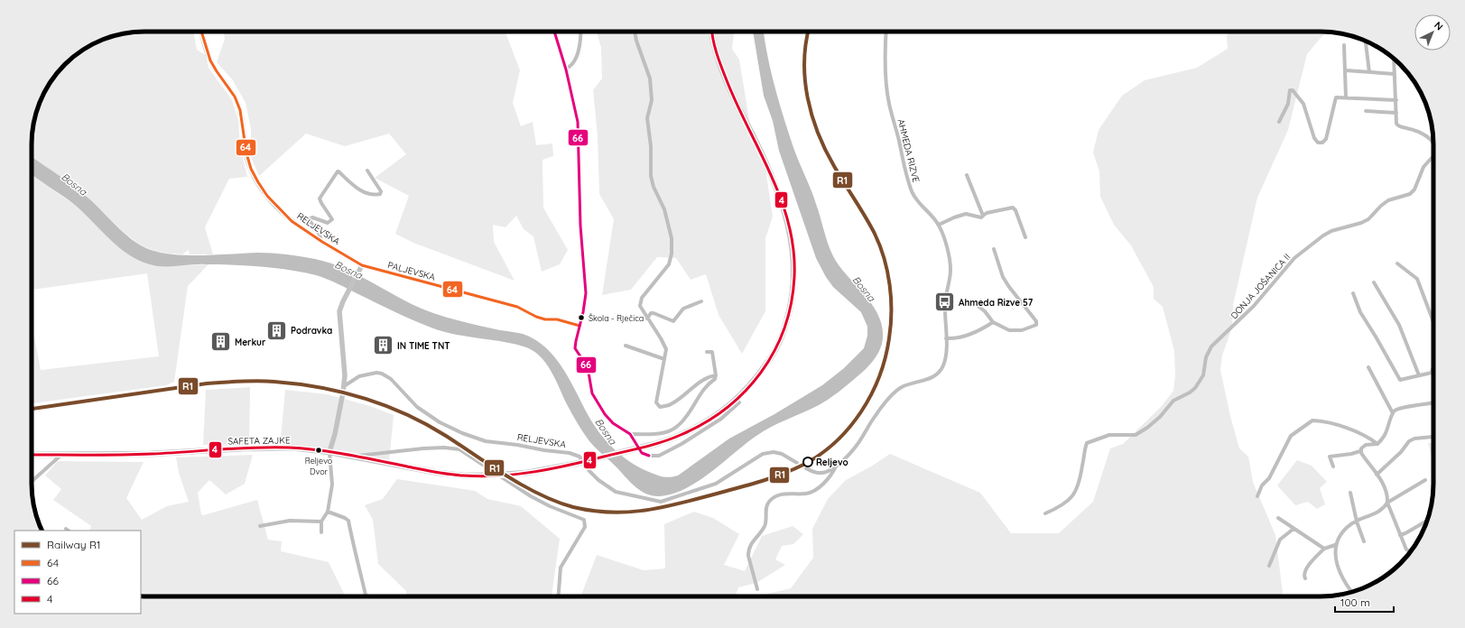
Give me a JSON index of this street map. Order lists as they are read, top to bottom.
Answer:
{
  "streets": {
    "main road": ["RELJEVSKA", "SAFETA ZAJKE"],
    "street": ["AHMEDA RIZVE", "PALJEVSKA", "DONJA JOŠANICA II"]
  },
  "crossings": [
    ["RELJEVSKA", "PALJEVSKA"]
  ],
  "water": ["Bosna"],
  "places": {
    "bus stop": ["Ahmeda Rizve 57"],
    "other": ["Škola - Rječica", "Reljevo Dvor", "Reljevo"],
    "building": ["Podravka", "Merkur", "IN TIME TNT"]
  },
  "lines": [
    "rail line R1",
    "transit line 64",
    "transit line 66",
    "transit line 4"
  ],
  "legend": [
    "Railway R1",
    "64",
    "66",
    "4"
  ],
  "scale_bar": "100 m",
  "north": "top right"
}
